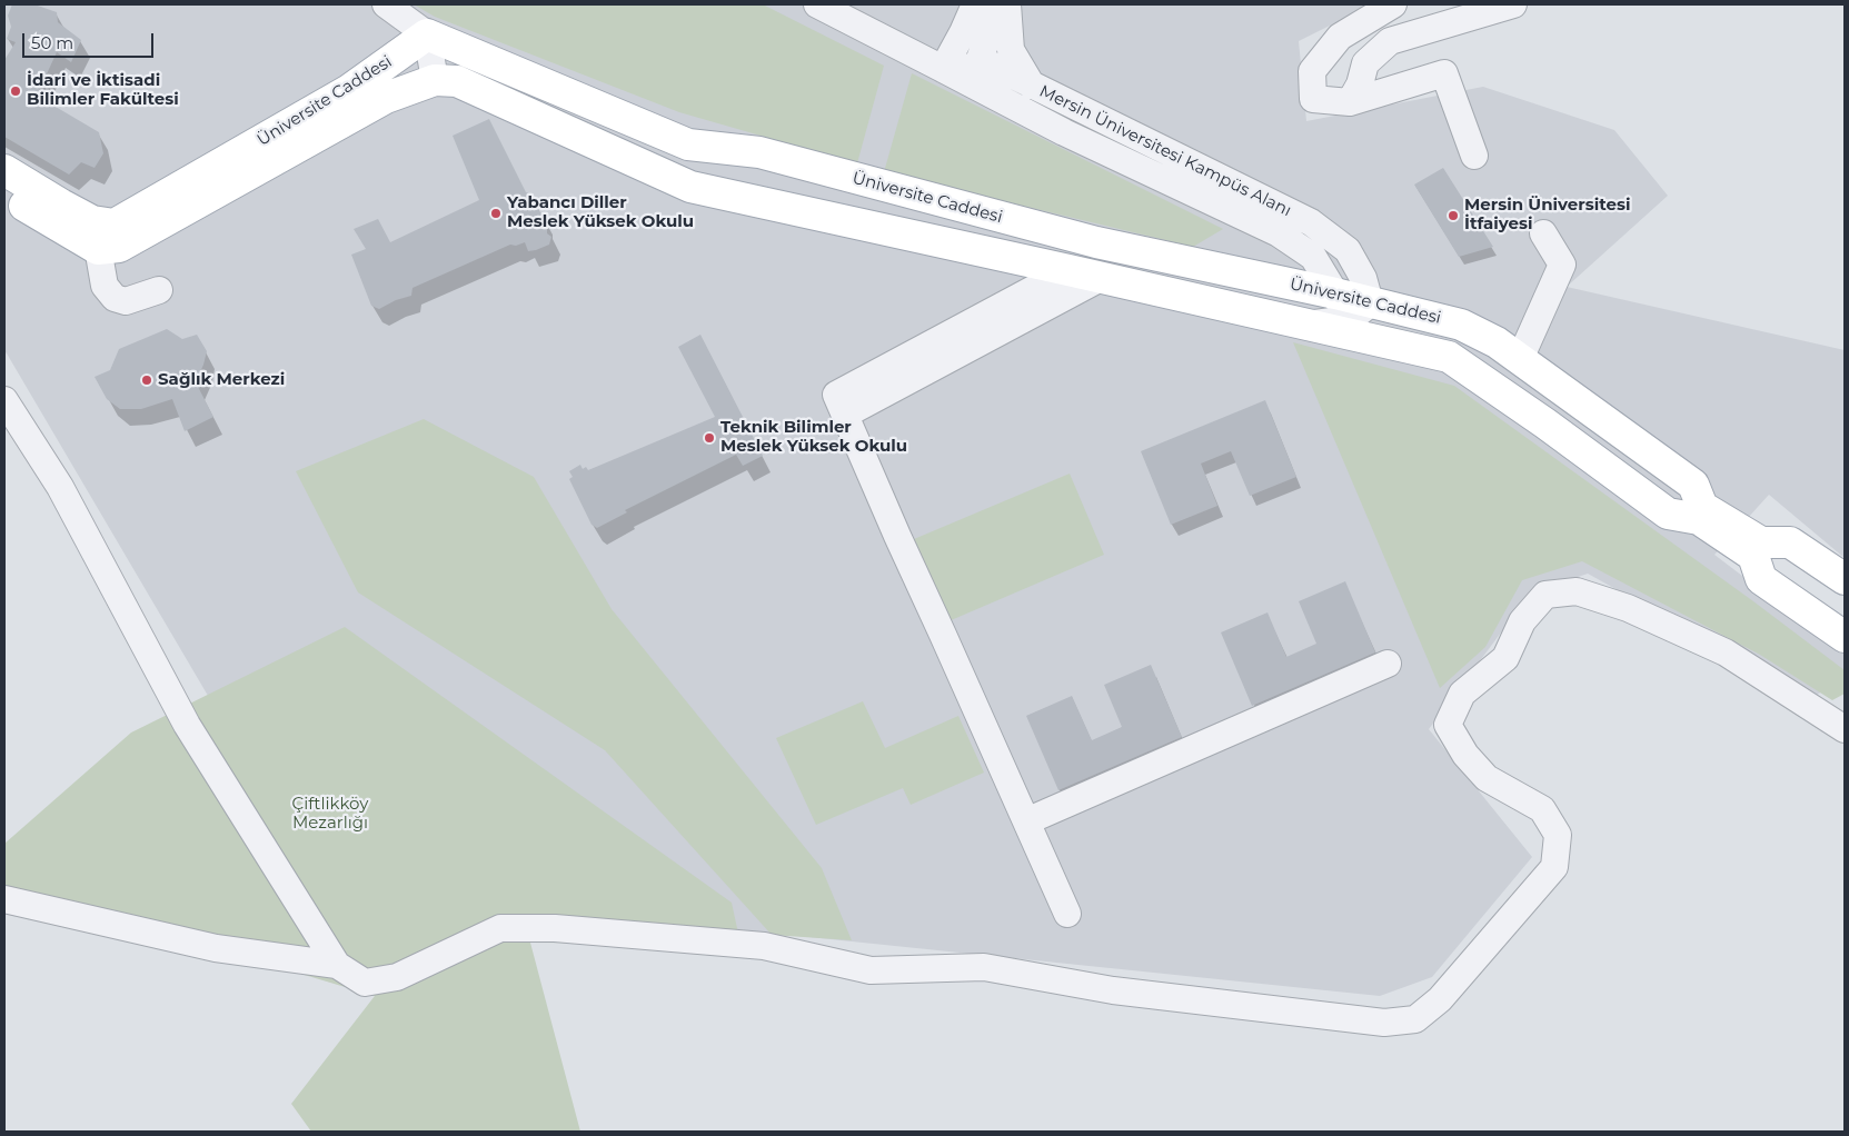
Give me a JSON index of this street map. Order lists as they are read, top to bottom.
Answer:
{
  "streets": {
    "main road": ["Üniversite Caddesi"],
    "street": ["Mersin Üniversitesi Kampüs Alanı"]
  },
  "crossings": [
    ["Üniversite Caddesi", "Mersin Üniversitesi Kampüs Alanı"]
  ],
  "parks": ["Çiftlikköy Mezarlığı"],
  "places": [
    "İdari ve İktisadi Bilimler Fakültesi",
    "Yabancı Diller Meslek Yüksek Okulu",
    "Mersin Üniversitesi İtfaiyesi",
    "Sağlık Merkezi",
    "Teknik Bilimler Meslek Yüksek Okulu"
  ],
  "scale_bar": "50 m"
}
